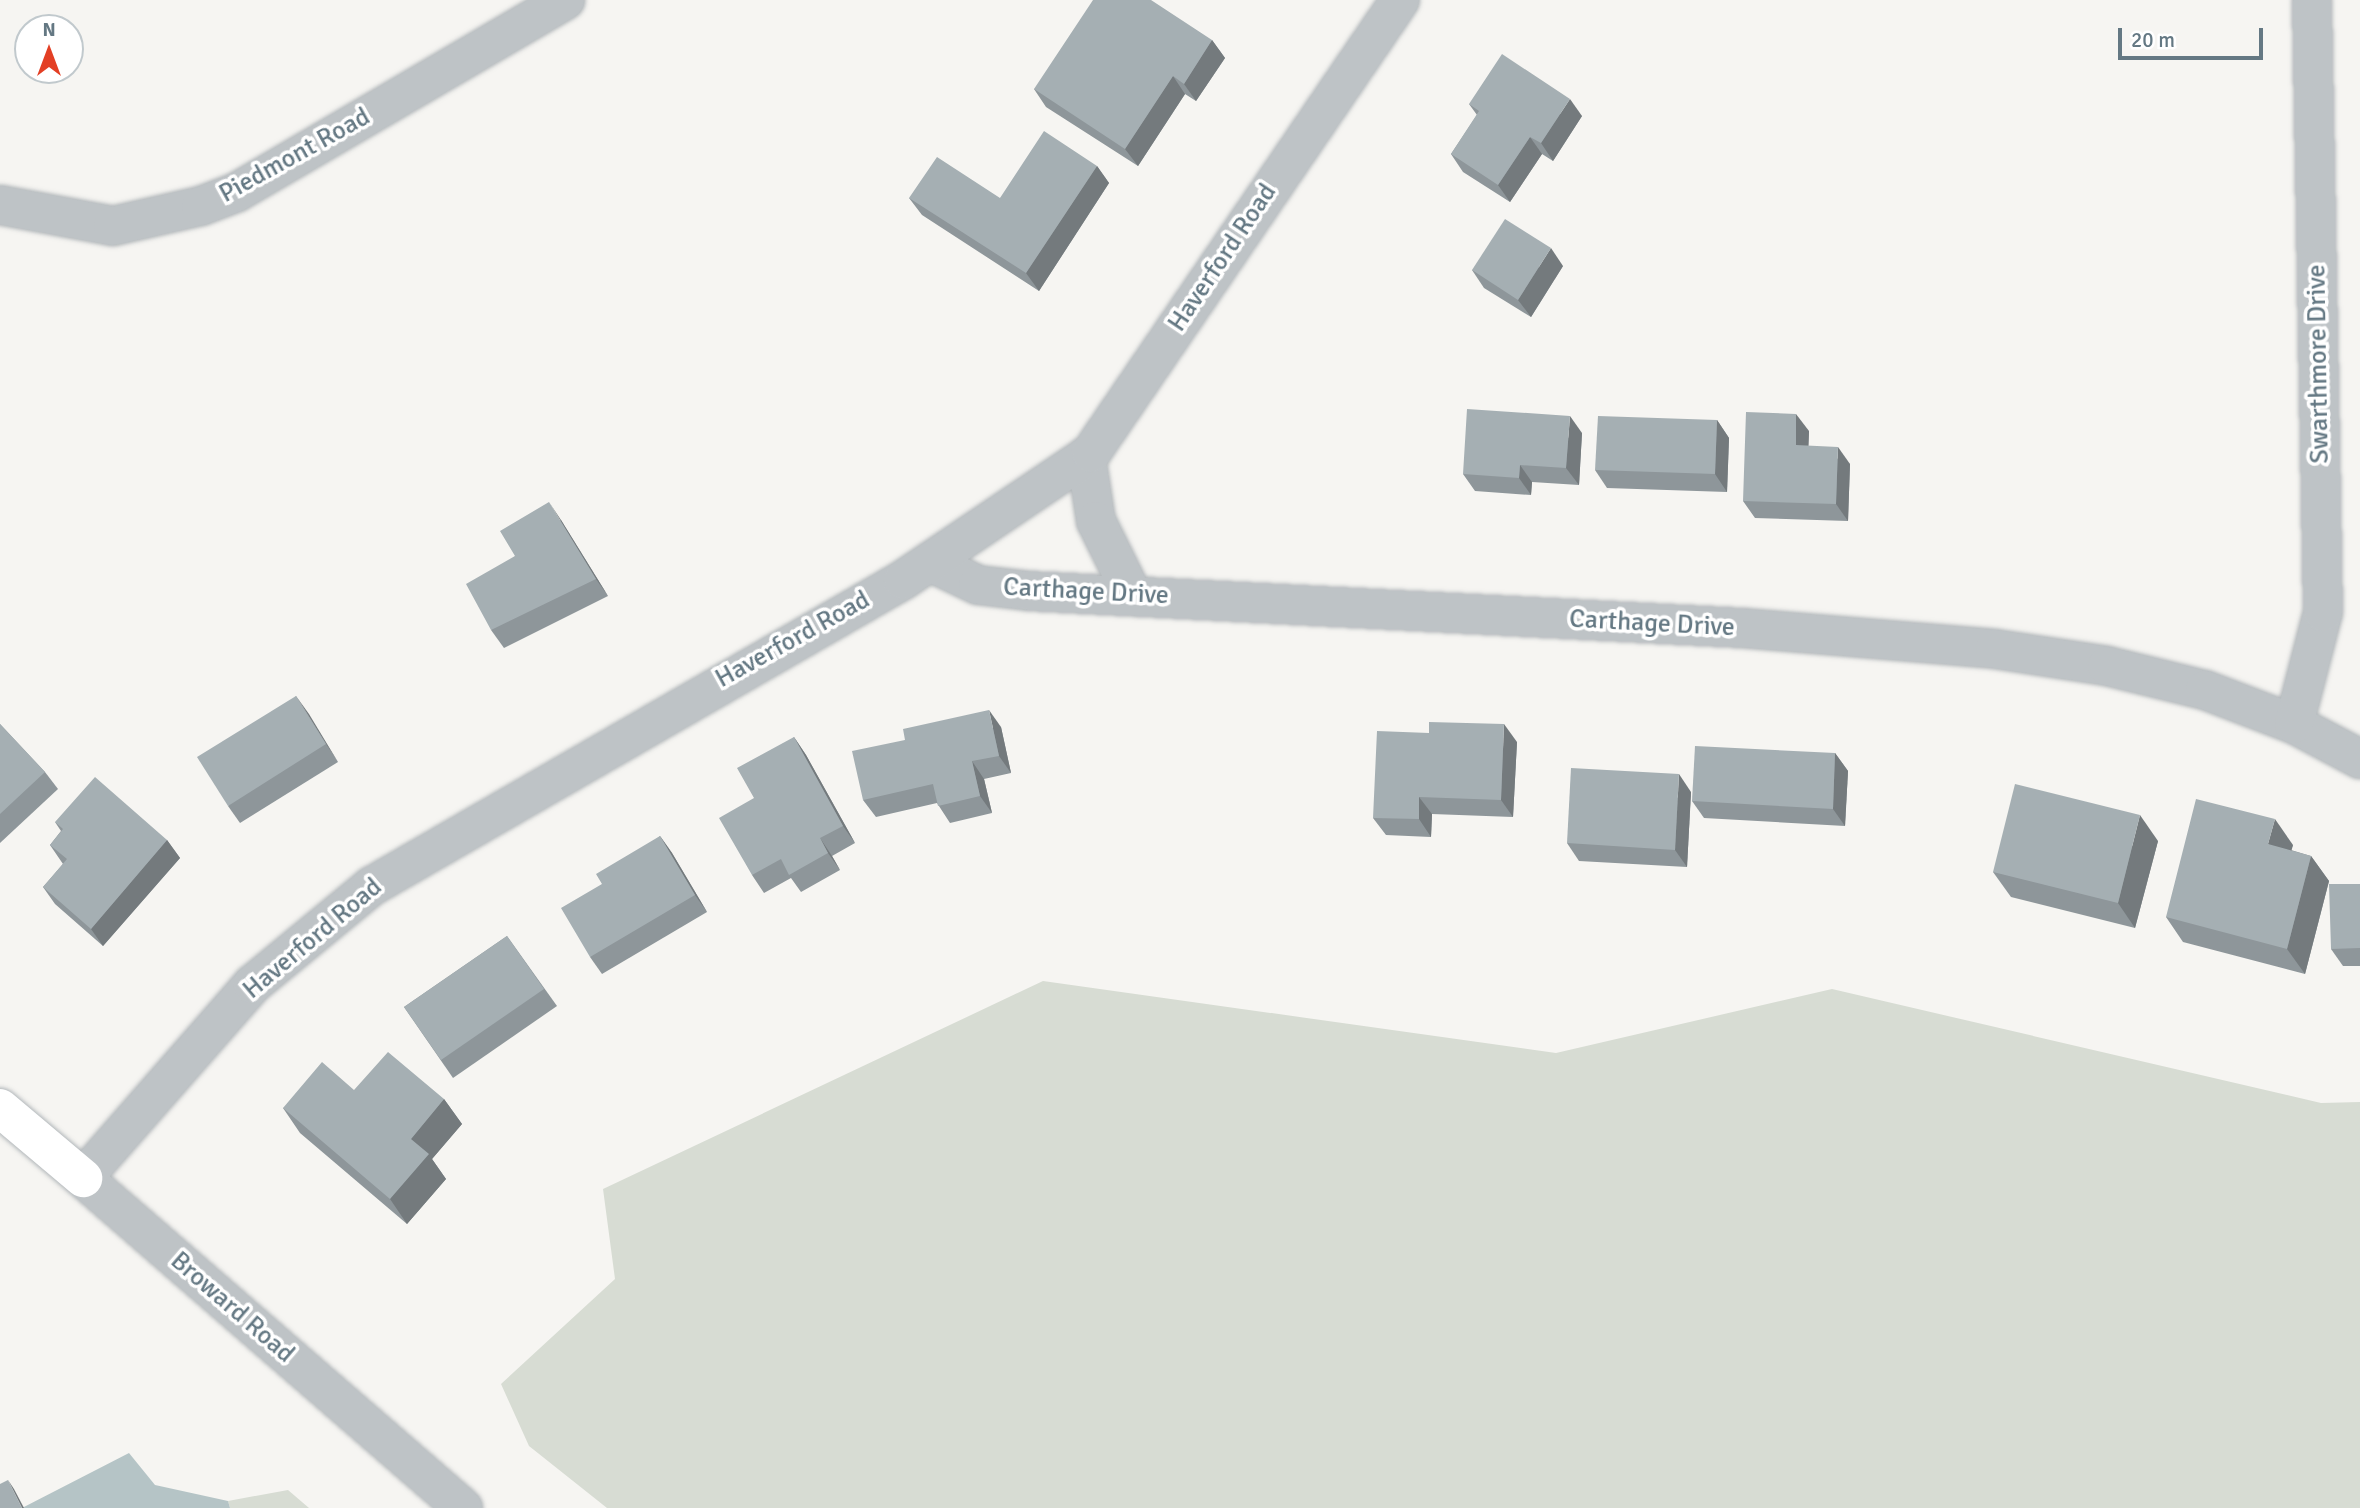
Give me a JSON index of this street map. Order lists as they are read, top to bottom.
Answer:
{
  "streets": {
    "main road": ["Broward Road"],
    "street": [
      "Piedmont Road",
      "Haverford Road",
      "Swarthmore Drive",
      "Carthage Drive"
    ]
  },
  "crossings": [
    ["Haverford Road", "Carthage Drive"],
    ["Haverford Road", "Broward Road"],
    ["Swarthmore Drive", "Carthage Drive"]
  ],
  "scale_bar": "20 m",
  "north": "top"
}
